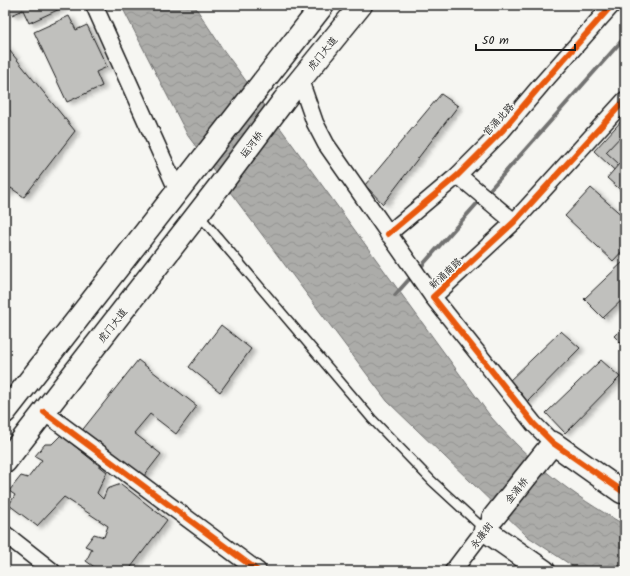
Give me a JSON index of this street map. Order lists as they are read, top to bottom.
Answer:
{
  "streets": {
    "main road": [
      "虎门大道",
      "运河桥",
      "新涌南路",
      "金涌桥"
    ],
    "street": ["官涌北路", "永康街"]
  },
  "crossings": [
    ["虎门大道", "运河桥"],
    ["虎门大道", "新涌南路"],
    ["官涌北路", "新涌南路"],
    ["新涌南路", "金涌桥"],
    ["金涌桥", "永康街"]
  ],
  "scale_bar": "50 m"
}
